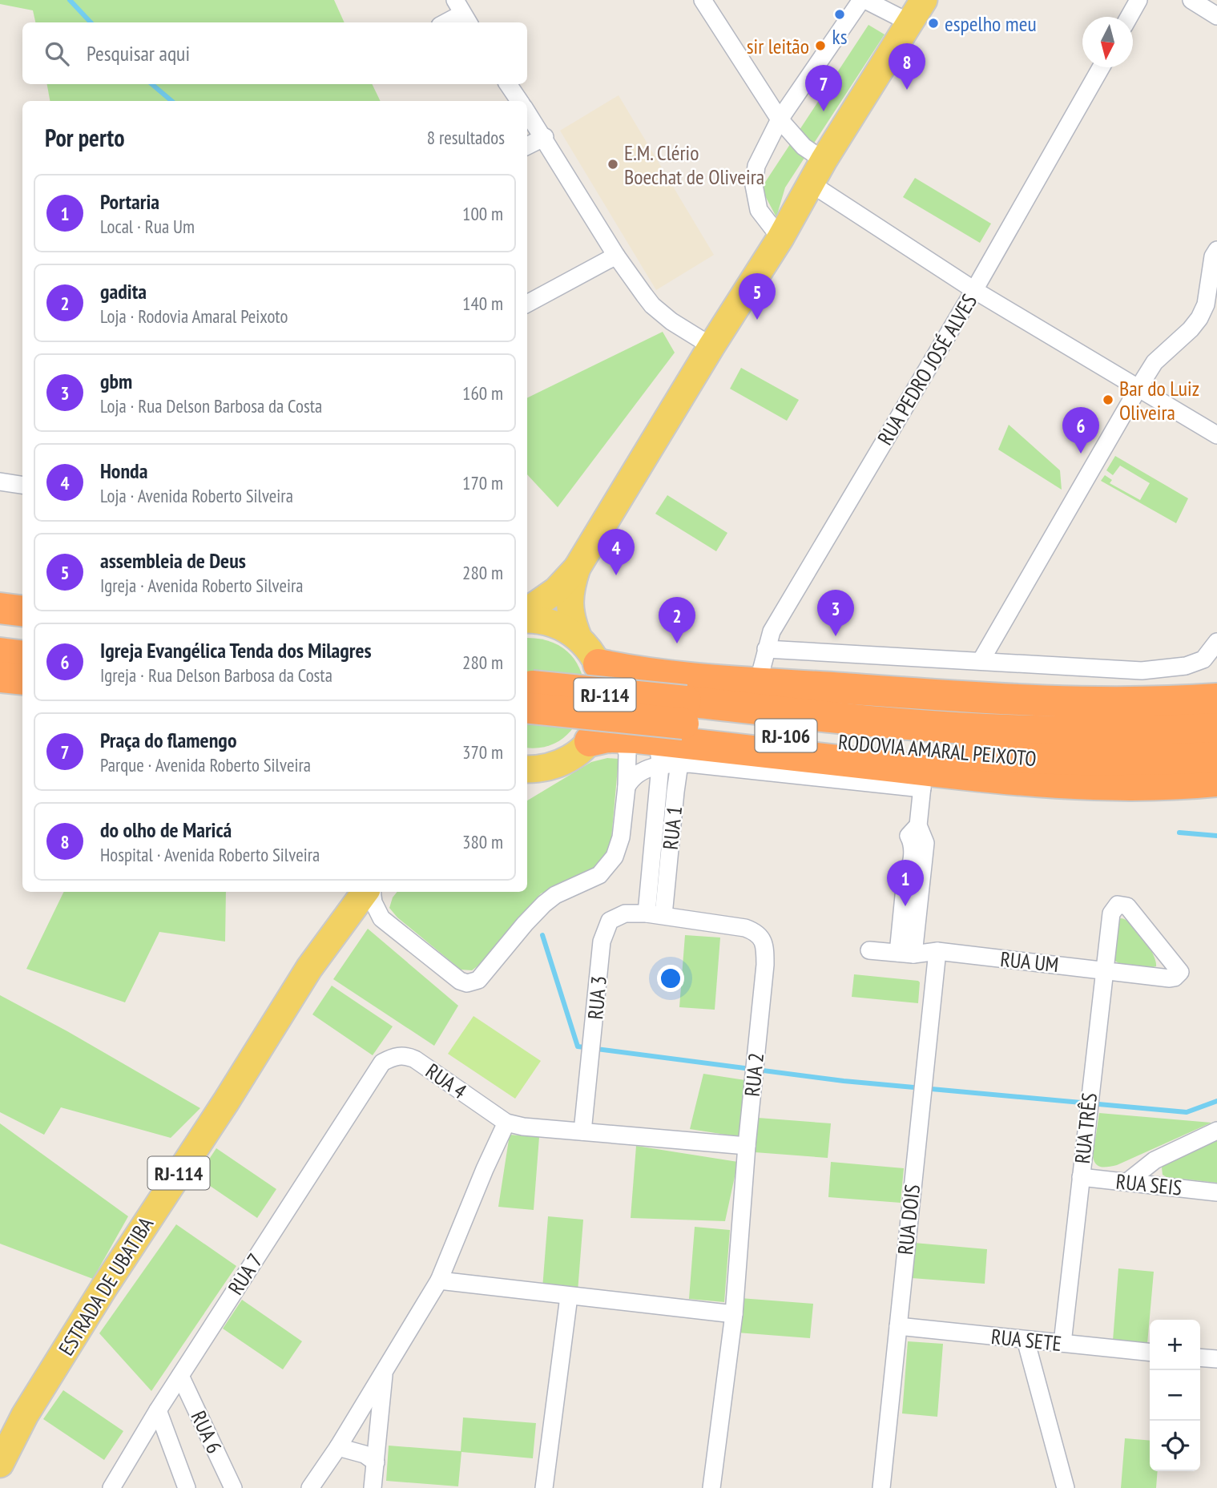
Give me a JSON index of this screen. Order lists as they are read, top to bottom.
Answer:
{
  "streets": {
    "highway": ["RJ-106", "RODOVIA AMARAL PEIXOTO"],
    "main road": ["RJ-114", "ESTRADA DE UBATIBA"],
    "street": [
      "RUA PEDRO JOSÉ ALVES",
      "RUA 1",
      "RUA UM",
      "RUA 3",
      "RUA 2",
      "RUA 4",
      "RUA TRÊS",
      "RUA SEIS",
      "RUA DOIS",
      "RUA 7",
      "RUA SETE",
      "RUA 6"
    ]
  },
  "crossings": [
    ["RODOVIA AMARAL PEIXOTO", "RUA 1"],
    ["RUA 1", "RUA 3"],
    ["RUA 1", "RUA 2"],
    ["RUA UM", "RUA TRÊS"],
    ["RUA UM", "RUA DOIS"],
    ["RUA 3", "RUA 2"],
    ["RUA 4", "RUA 7"],
    ["RUA TRÊS", "RUA SEIS"],
    ["RUA TRÊS", "RUA SETE"],
    ["RUA DOIS", "RUA SETE"],
    ["RUA 7", "RUA 6"]
  ],
  "places": [
    "ks",
    "espelho meu",
    "sir leitão",
    "E.M. Clério Boechat de Oliveira",
    "Bar do Luiz Oliveira"
  ],
  "north": "bottom",
  "page": {
    "search": "Pesquisar aqui",
    "pins": [
      "8",
      "7",
      "5",
      "6",
      "4",
      "3",
      "2",
      "1"
    ],
    "heading": ["Por perto", "8 resultados"],
    "list": [
      {
        "mark": "1",
        "name": "Portaria",
        "note": "Local · Rua Um",
        "value": "100 m"
      },
      {
        "mark": "2",
        "name": "gadita",
        "note": "Loja · Rodovia Amaral Peixoto",
        "value": "140 m"
      },
      {
        "mark": "3",
        "name": "gbm",
        "note": "Loja · Rua Delson Barbosa da Costa",
        "value": "160 m"
      },
      {
        "mark": "4",
        "name": "Honda",
        "note": "Loja · Avenida Roberto Silveira",
        "value": "170 m"
      },
      {
        "mark": "5",
        "name": "assembleia de Deus",
        "note": "Igreja · Avenida Roberto Silveira",
        "value": "280 m"
      },
      {
        "mark": "6",
        "name": "Igreja Evangélica Tenda dos Milagres",
        "note": "Igreja · Rua Delson Barbosa da Costa",
        "value": "280 m"
      },
      {
        "mark": "7",
        "name": "Praça do flamengo",
        "note": "Parque · Avenida Roberto Silveira",
        "value": "370 m"
      },
      {
        "mark": "8",
        "name": "do olho de Maricá",
        "note": "Hospital · Avenida Roberto Silveira",
        "value": "380 m"
      }
    ],
    "map_buttons": ["+", "−"]
  }
}
